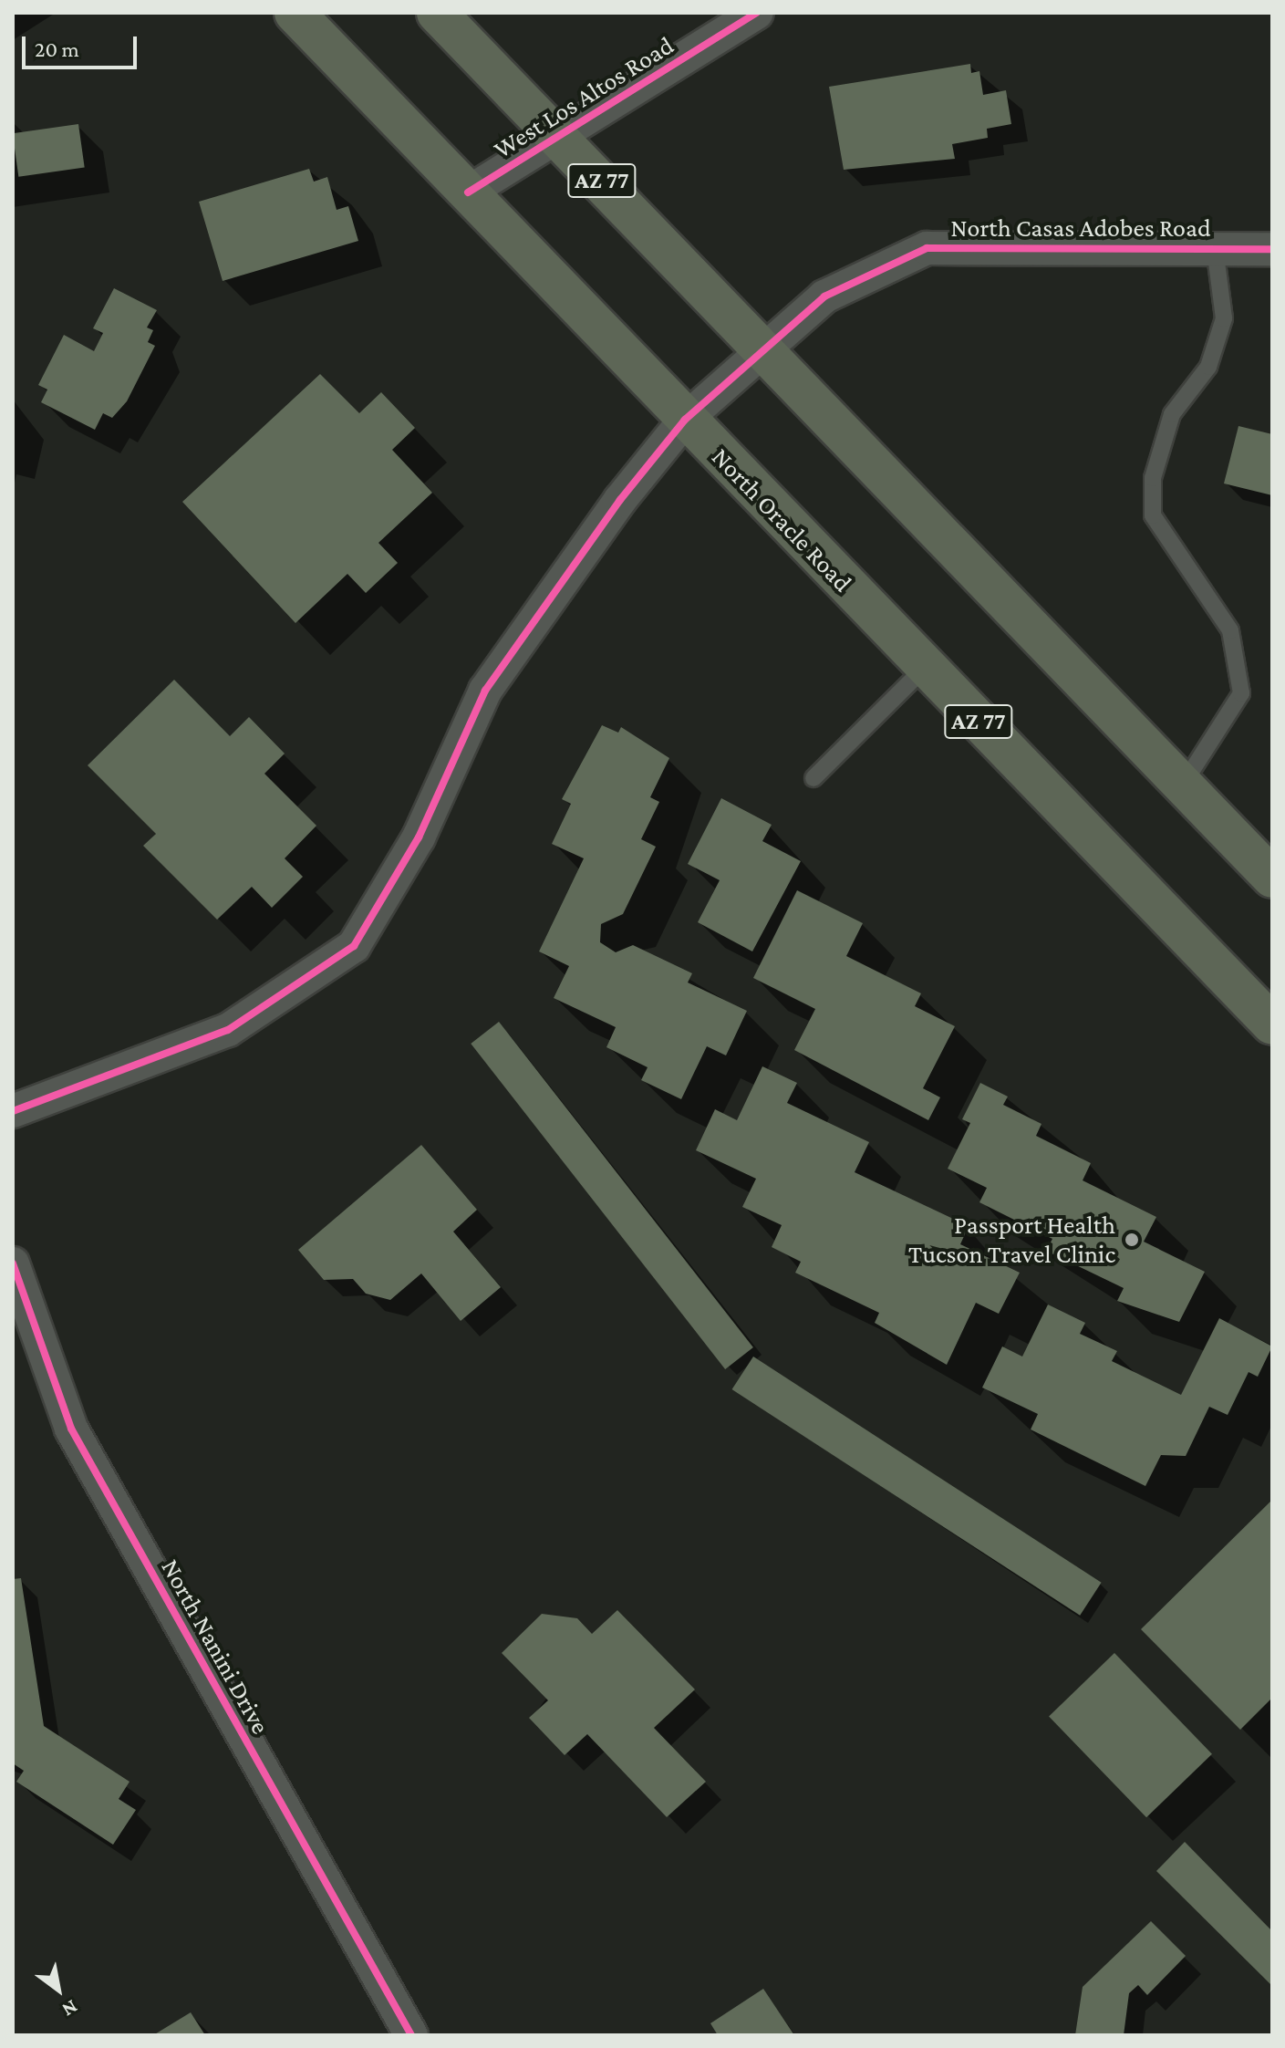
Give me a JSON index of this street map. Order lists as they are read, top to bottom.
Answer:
{
  "streets": {
    "highway": ["AZ 77", "North Oracle Road"],
    "street": ["West Los Altos Road", "North Casas Adobes Road", "North Nanini Drive"]
  },
  "crossings": [
    ["West Los Altos Road", "AZ 77"],
    ["West Los Altos Road", "North Oracle Road"],
    ["AZ 77", "North Casas Adobes Road"],
    ["North Casas Adobes Road", "North Oracle Road"]
  ],
  "places": ["Passport Health Tucson Travel Clinic"],
  "scale_bar": "20 m",
  "north": "bottom right"
}
